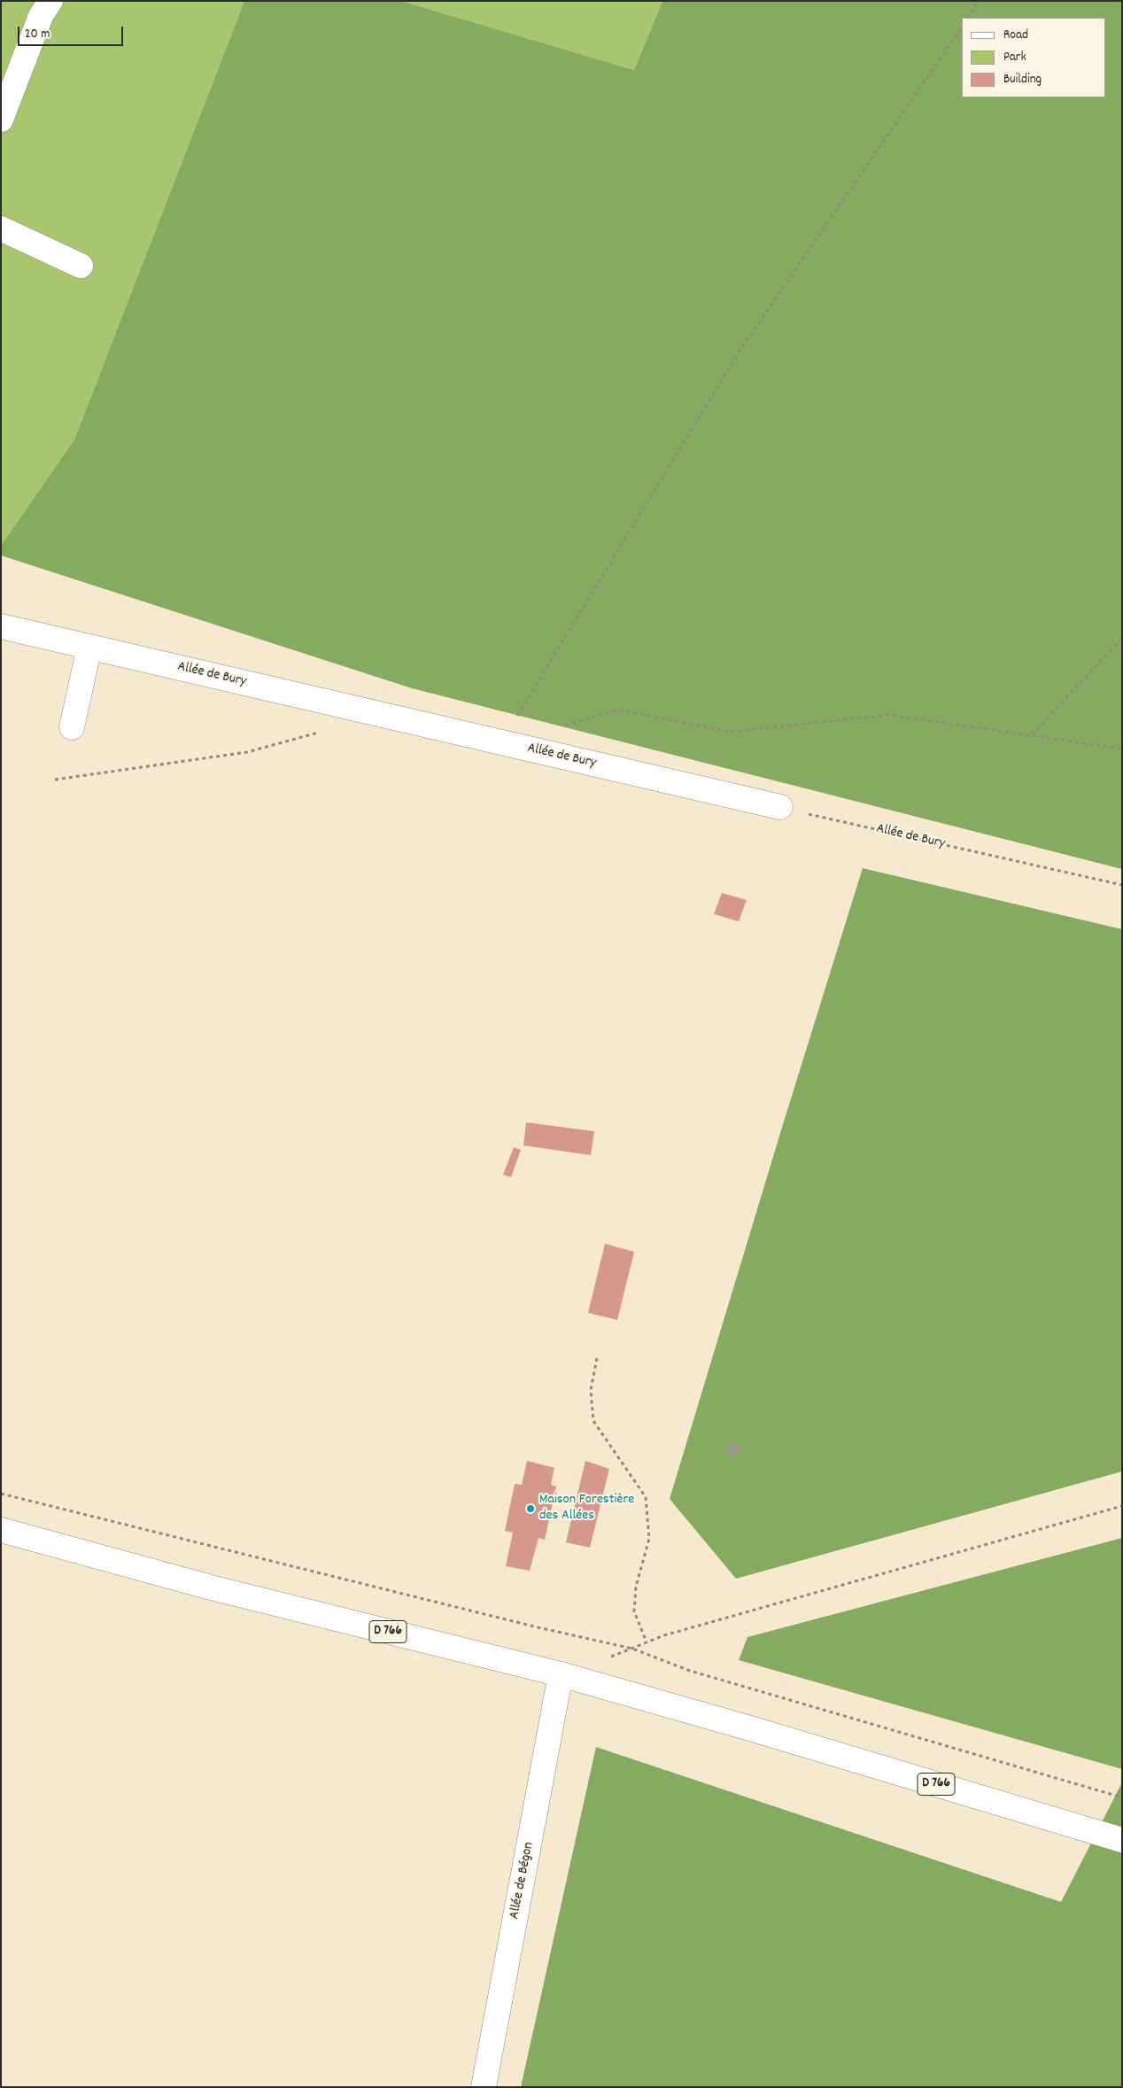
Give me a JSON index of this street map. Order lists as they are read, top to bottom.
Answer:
{
  "streets": {
    "street": ["Allée de Bury", "D 766", "Allée de Bégon"]
  },
  "crossings": [
    ["D 766", "Allée de Bégon"]
  ],
  "places": ["Maison Forestière des Allées"],
  "legend": ["Road", "Park", "Building"],
  "scale_bar": "20 m"
}
